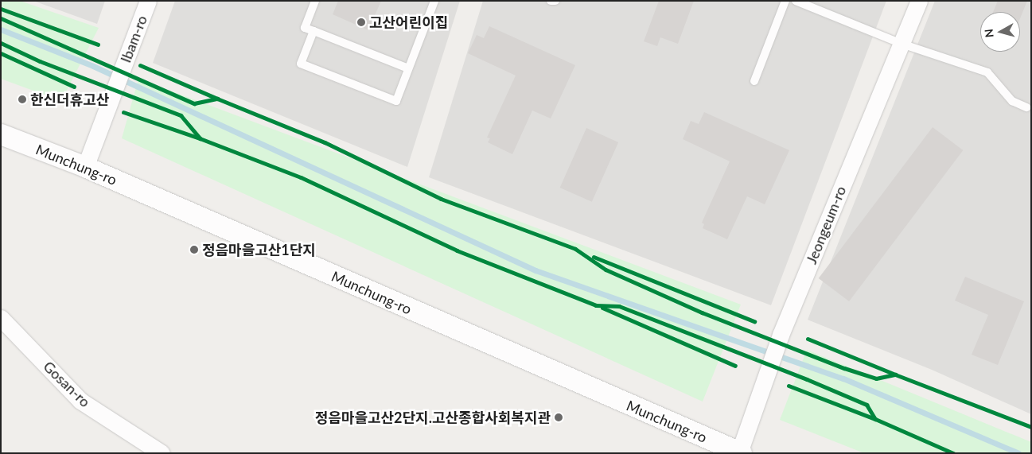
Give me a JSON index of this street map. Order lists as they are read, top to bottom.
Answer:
{
  "streets": {
    "street": [
      "Ibam-ro",
      "Munchung-ro",
      "Jeongeum-ro",
      "Gosan-ro"
    ]
  },
  "crossings": [
    ["Ibam-ro", "Munchung-ro"],
    ["Munchung-ro", "Jeongeum-ro"]
  ],
  "places": [
    "고산어린이집",
    "한신더휴고산",
    "정음마을고산1단지",
    "정음마을고산2단지.고산종합사회복지관"
  ],
  "north": "left"
}
